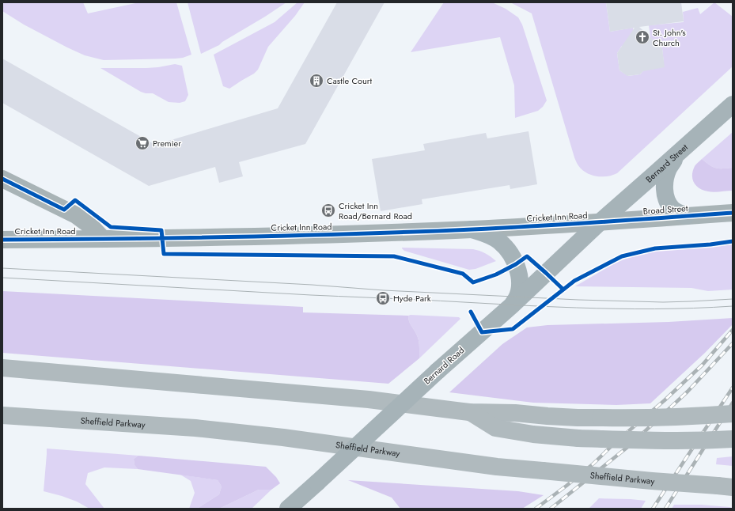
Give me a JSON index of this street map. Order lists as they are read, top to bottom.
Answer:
{
  "streets": {
    "highway": ["Sheffield Parkway"],
    "main road": ["Bernard Street", "Bernard Road"],
    "street": ["Broad Street", "Cricket Inn Road"]
  },
  "crossings": [
    ["Bernard Street", "Broad Street"],
    ["Bernard Street", "Cricket Inn Road"],
    ["Bernard Street", "Bernard Road"],
    ["Broad Street", "Cricket Inn Road"],
    ["Broad Street", "Bernard Road"],
    ["Cricket Inn Road", "Bernard Road"]
  ],
  "places": {
    "church": ["St. John's Church"],
    "building": ["Castle Court"],
    "supermarket": ["Premier"],
    "bus stop": ["Cricket Inn Road/Bernard Road", "Hyde Park"]
  }
}
